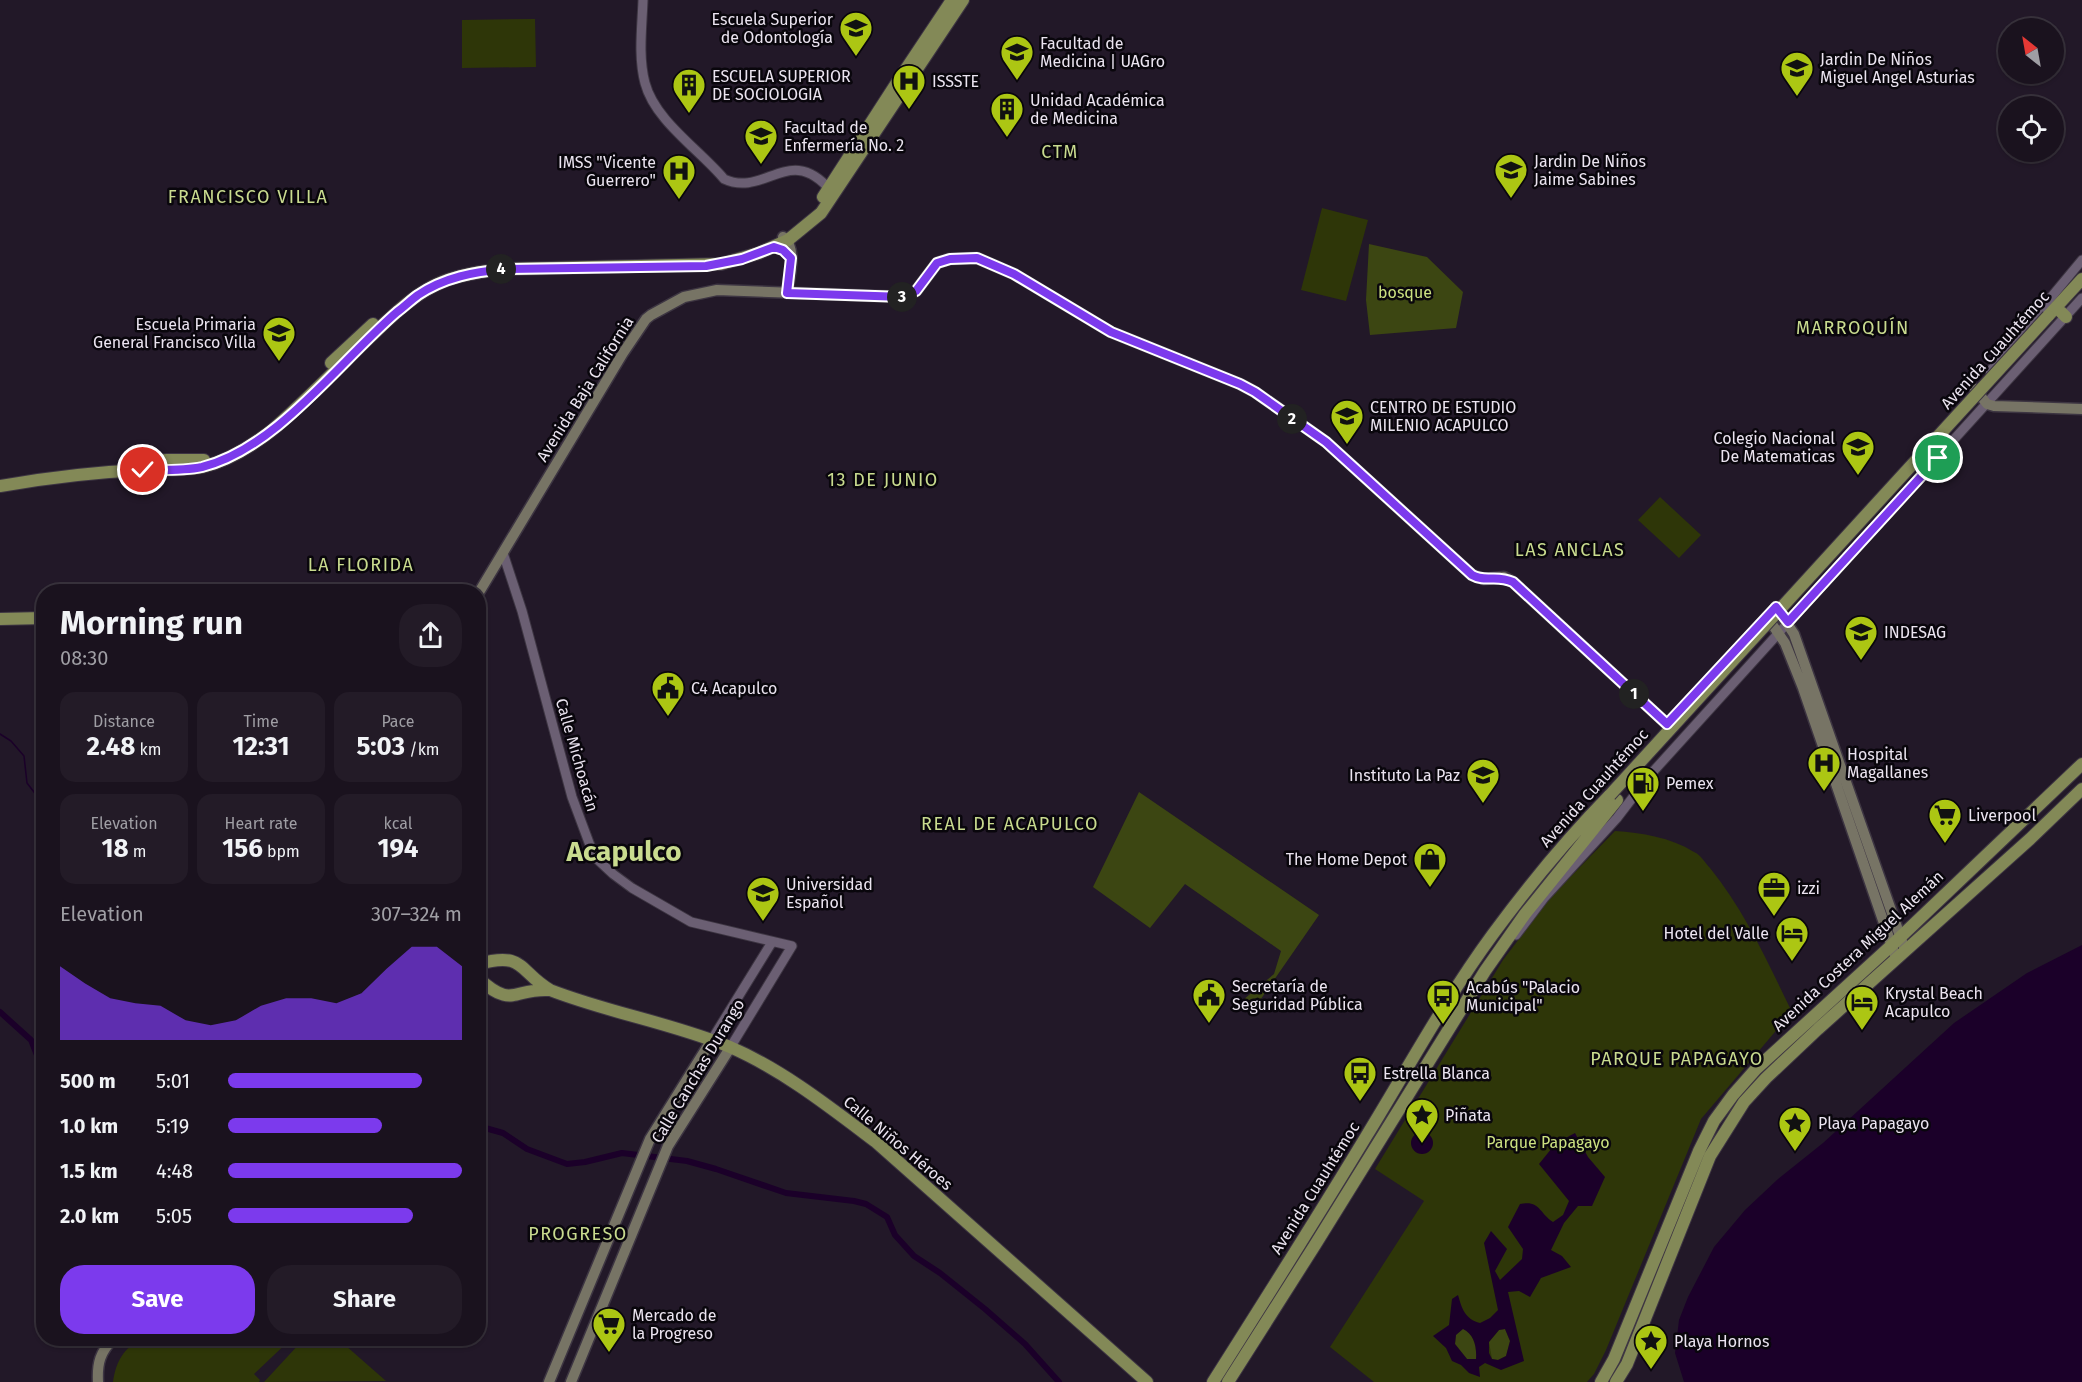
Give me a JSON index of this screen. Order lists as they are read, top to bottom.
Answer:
{
  "streets": {
    "main road": [
      "Avenida Cuauhtémoc",
      "Avenida Baja California",
      "Avenida Costera Miguel Alemán",
      "Calle Canchas Durango",
      "Calle Niños Héroes"
    ],
    "street": ["Calle Michoacán"]
  },
  "crossings": [
    ["Avenida Baja California", "Calle Michoacán"],
    ["Calle Michoacán", "Calle Canchas Durango"],
    ["Calle Canchas Durango", "Calle Niños Héroes"]
  ],
  "districts": [
    "CTM",
    "FRANCISCO VILLA",
    "MARROQUÍN",
    "13 DE JUNIO",
    "LAS ANCLAS",
    "LA FLORIDA",
    "REAL DE ACAPULCO",
    "Acapulco",
    "PARQUE PAPAGAYO",
    "PROGRESO"
  ],
  "parks": ["bosque", "Parque Papagayo"],
  "places": {
    "school or university": [
      "Escuela Superior de Odontología",
      "Facultad de Medicina | UAGro",
      "Jardin De Niños Miguel Angel Asturias",
      "Facultad de Enfermería No. 2",
      "Jardin De Niños Jaime Sabines",
      "Escuela Primaria General Francisco Villa",
      "CENTRO DE ESTUDIO MILENIO ACAPULCO",
      "Colegio Nacional De Matematicas",
      "INDESAG",
      "Instituto La Paz",
      "Universidad Español"
    ],
    "hospital": ["ISSSTE", "IMSS \"Vicente Guerrero\"", "Hospital Magallanes"],
    "building": ["ESCUELA SUPERIOR DE SOCIOLOGIA", "Unidad Académica de Medicina"],
    "public building": ["C4 Acapulco", "Secretaría de Seguridad Pública"],
    "fuel station": ["Pemex"],
    "supermarket": ["Liverpool", "Mercado de la Progreso"],
    "shop": ["The Home Depot"],
    "office": ["izzi"],
    "hotel": ["Hotel del Valle", "Krystal Beach Acapulco"],
    "bus stop": ["Acabús \"Palacio Municipal\"", "Estrella Blanca"],
    "place": ["Piñata", "Playa Papagayo", "Playa Hornos"]
  },
  "north": "top left",
  "page": {
    "pins": [
      "4",
      "3",
      "2",
      "1"
    ],
    "heading": ["Morning run", "08:30"],
    "stats": [
      ["Distance", "2.48 km"],
      ["Time", "12:31"],
      ["Pace", "5:03 /km"],
      ["Elevation", "18 m"],
      ["Heart rate", "156 bpm"],
      ["kcal", "194"]
    ],
    "chart": ["Elevation", "307–324 m"],
    "list": [
      {
        "name": "500 m",
        "note": "5:01"
      },
      {
        "name": "1.0 km",
        "note": "5:19"
      },
      {
        "name": "1.5 km",
        "note": "4:48"
      },
      {
        "name": "2.0 km",
        "note": "5:05"
      }
    ],
    "buttons": ["Save", "Share"]
  }
}
